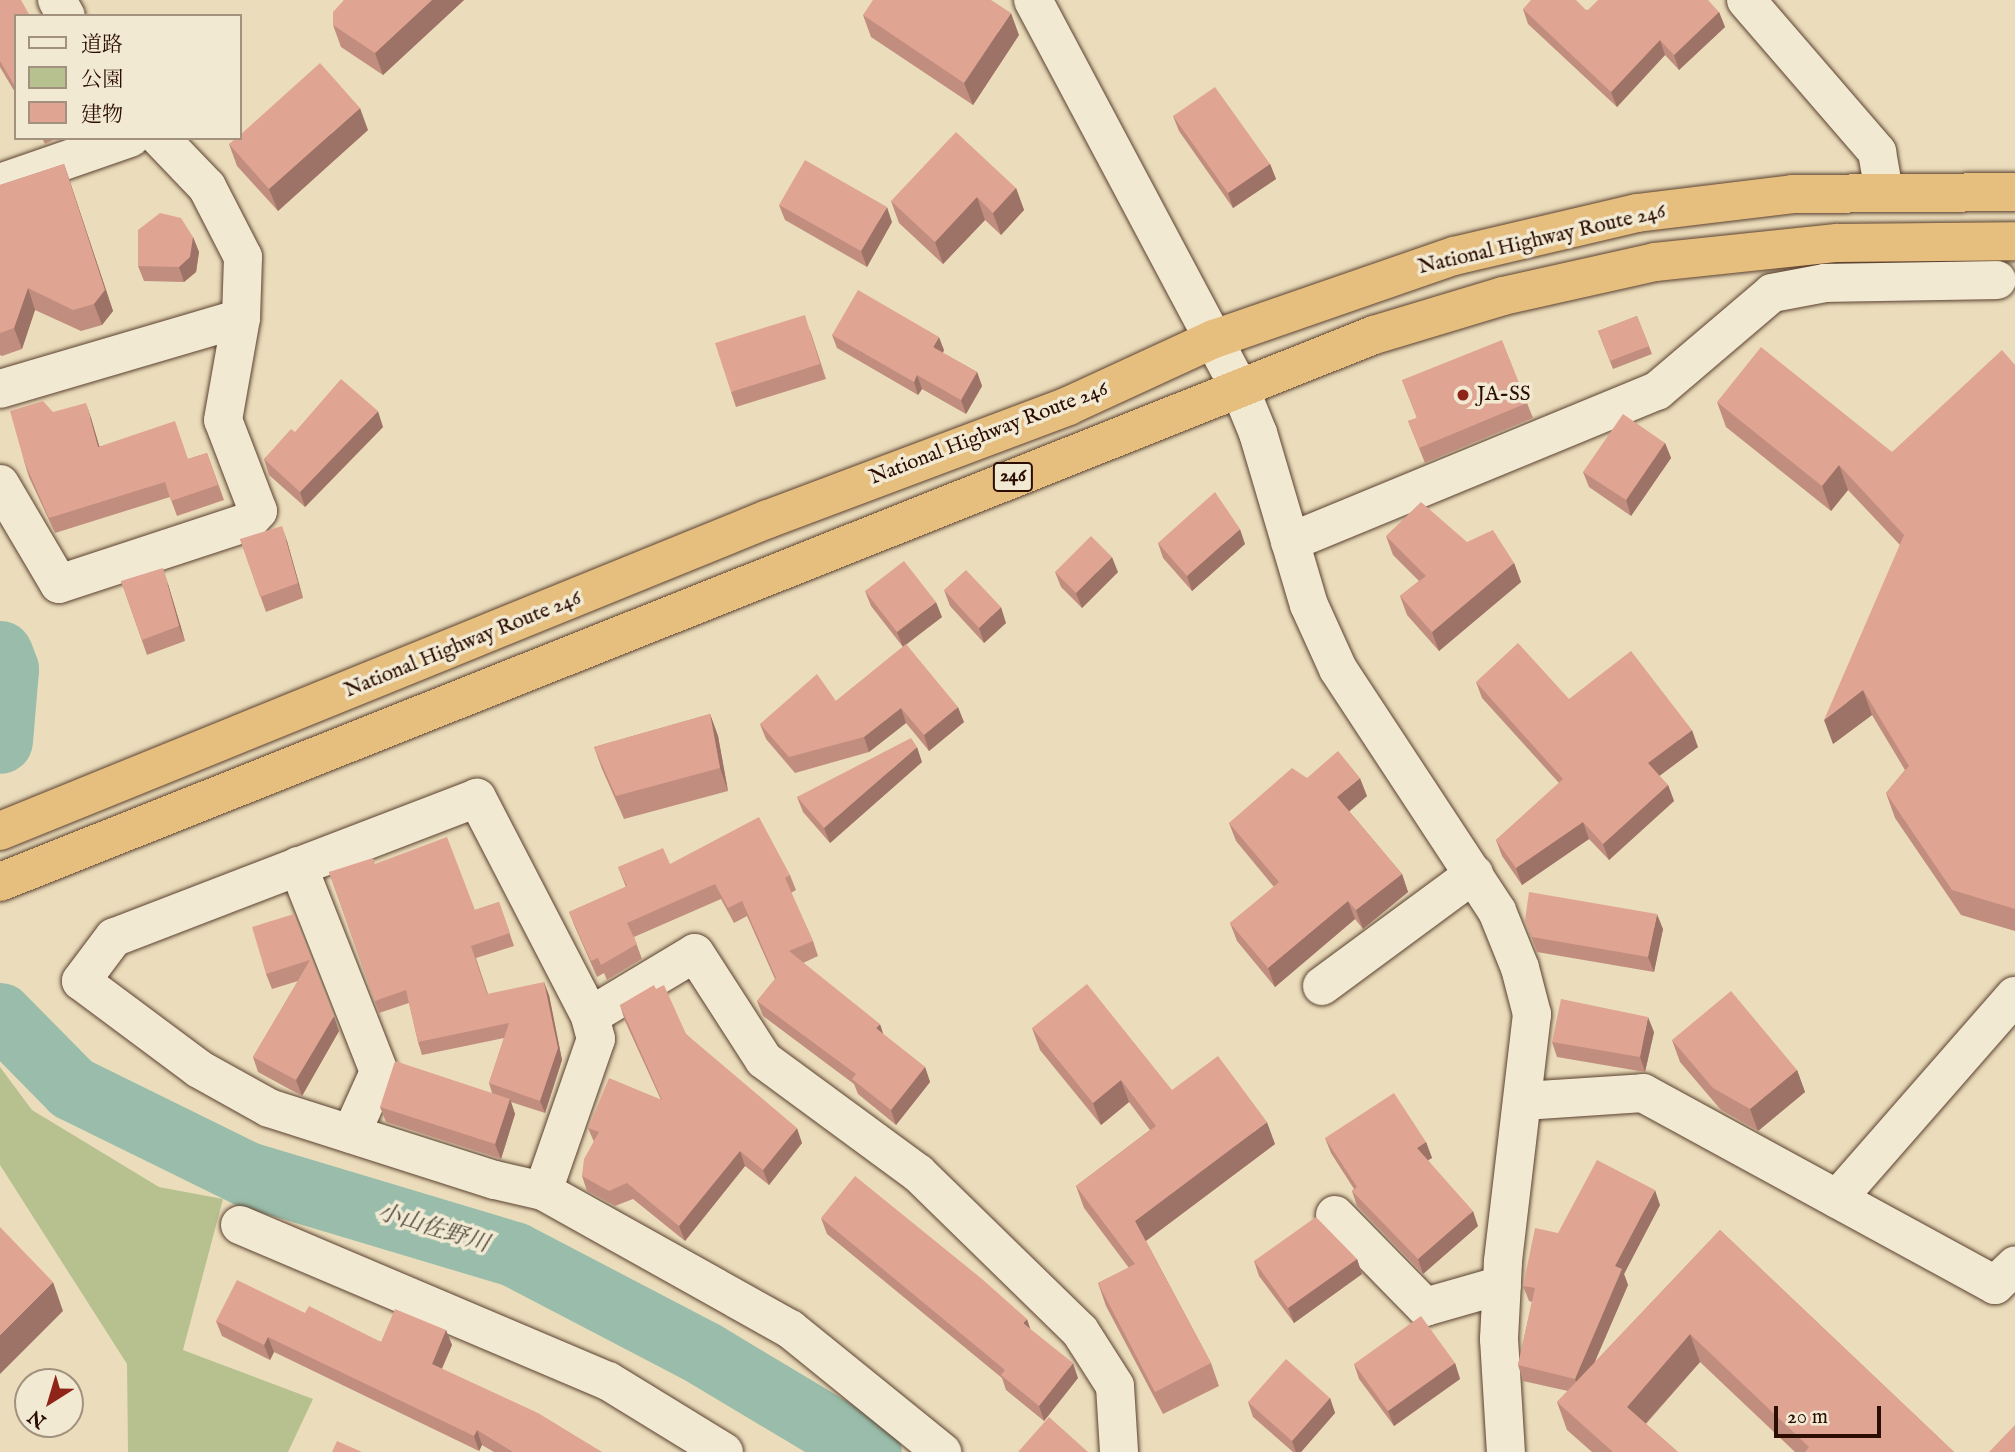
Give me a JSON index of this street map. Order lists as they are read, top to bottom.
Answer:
{
  "streets": {
    "highway": ["National Highway Route 246", "246"]
  },
  "water": ["小山佐野川"],
  "places": ["JA-SS"],
  "legend": ["道路", "公園", "建物"],
  "scale_bar": "20 m",
  "north": "bottom left"
}
